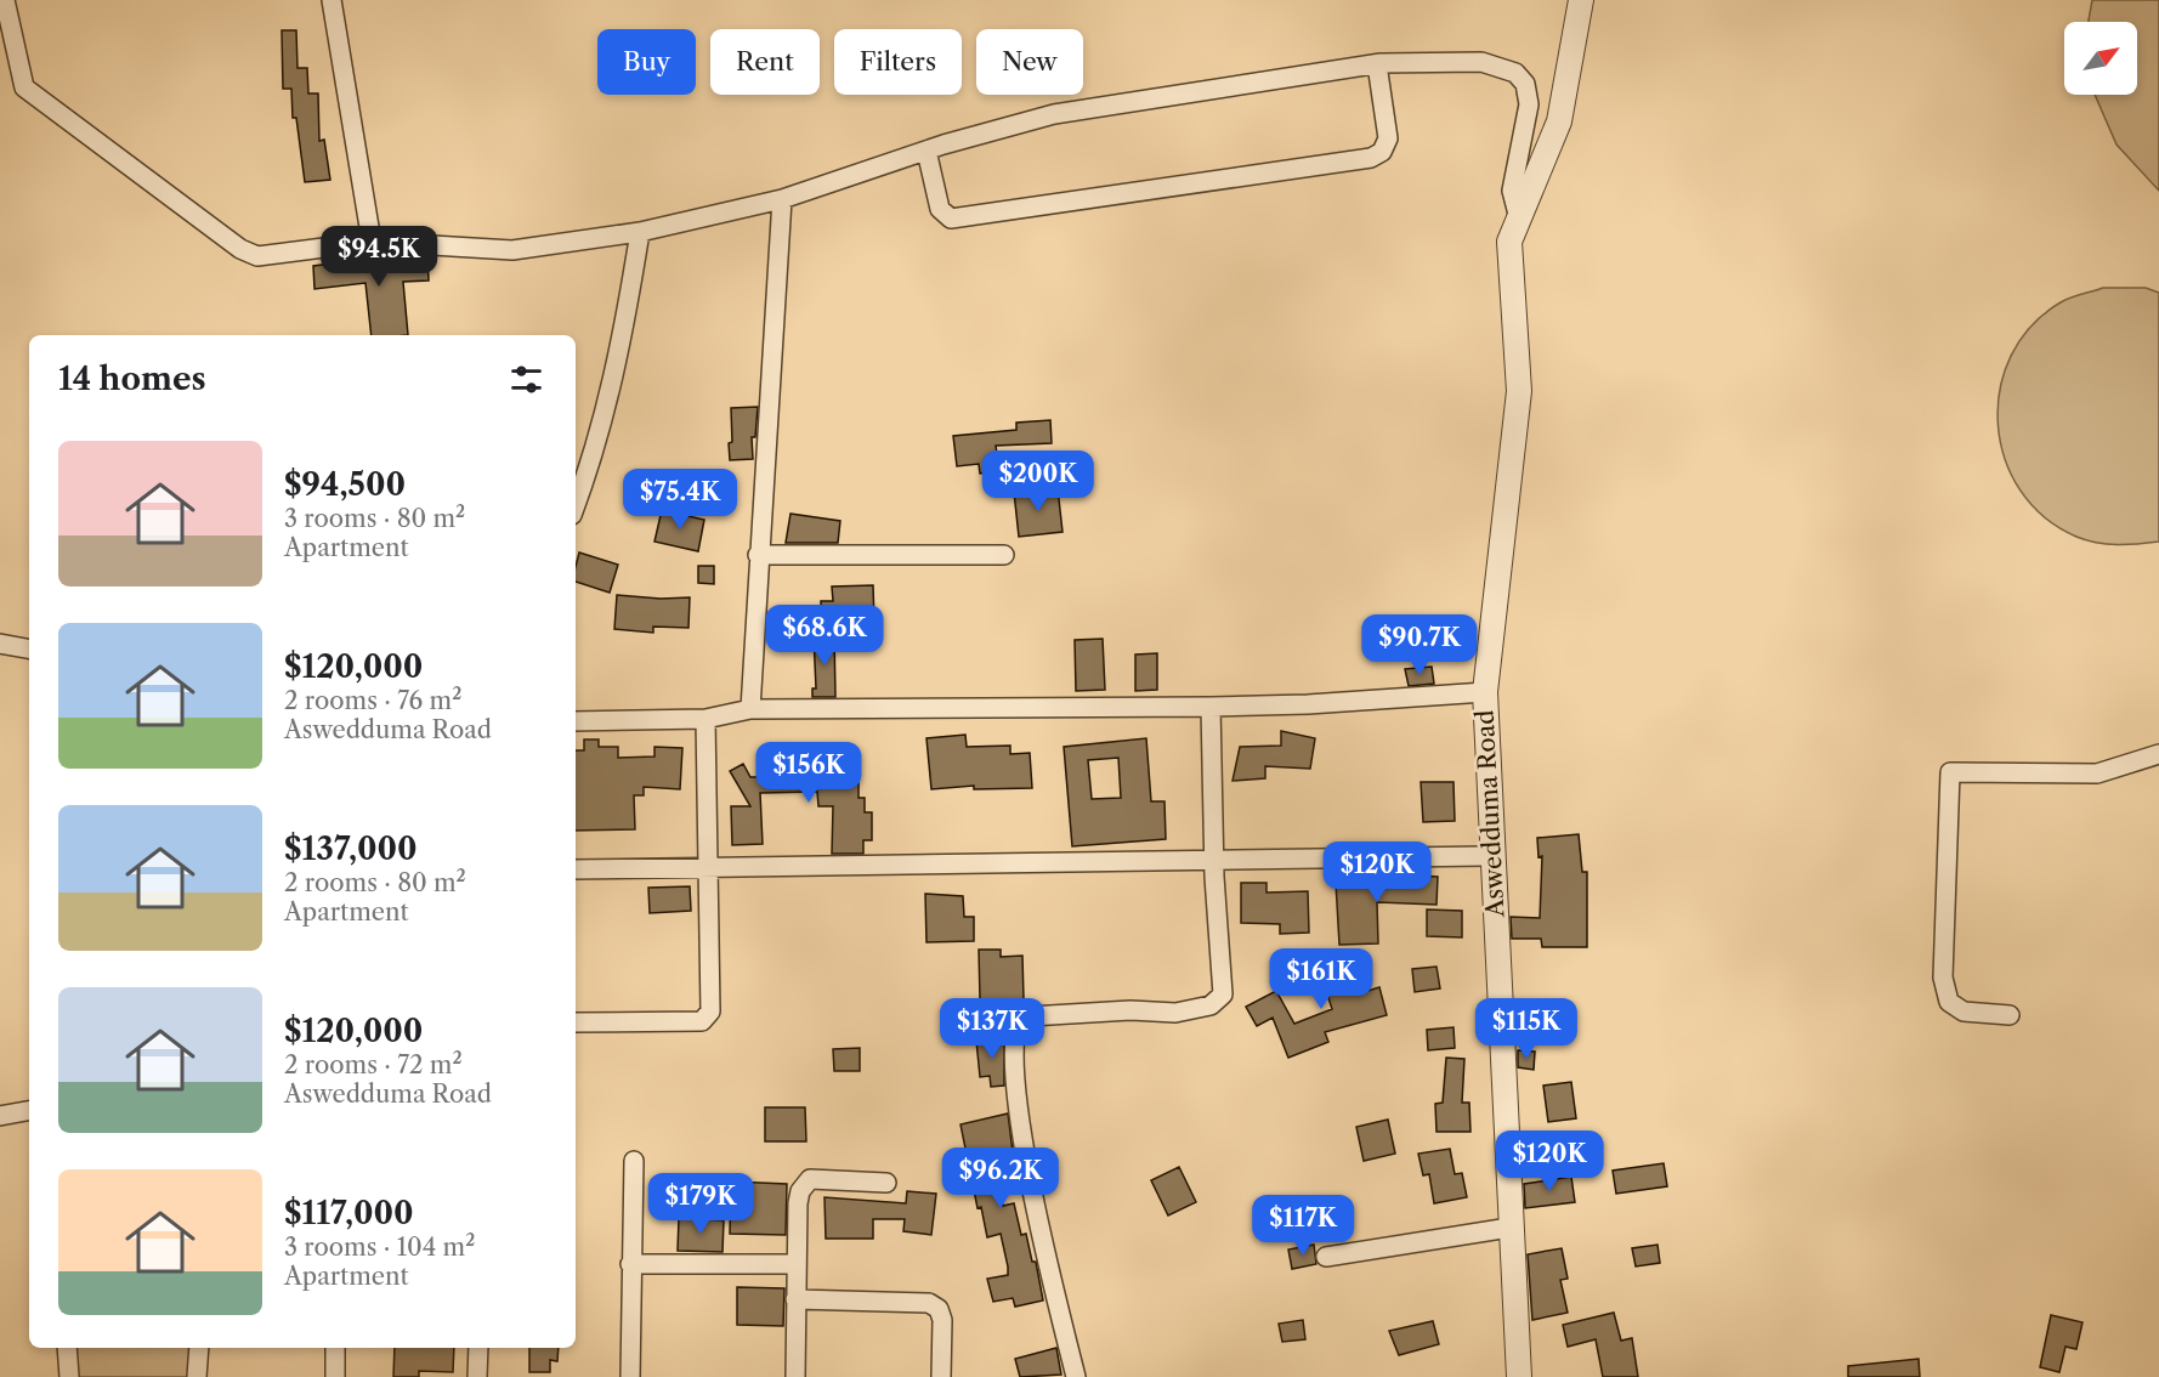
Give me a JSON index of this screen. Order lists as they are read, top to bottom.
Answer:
{
  "streets": {
    "street": ["Aswedduma Road"]
  },
  "north": "top right",
  "page": {
    "chip": [
      "Buy",
      "Rent",
      "Filters",
      "New"
    ],
    "price": [
      "$94.5K",
      "$200K",
      "$75.4K",
      "$68.6K",
      "$90.7K",
      "$156K",
      "$120K",
      "$161K",
      "$137K",
      "$115K",
      "$120K",
      "$96.2K",
      "$179K",
      "$117K"
    ],
    "heading": "14 homes",
    "list": [
      {
        "name": "$94,500",
        "note": "3 rooms · 80 m² · Apartment"
      },
      {
        "name": "$120,000",
        "note": "2 rooms · 76 m² · Aswedduma Road"
      },
      {
        "name": "$137,000",
        "note": "2 rooms · 80 m² · Apartment"
      },
      {
        "name": "$120,000",
        "note": "2 rooms · 72 m² · Aswedduma Road"
      },
      {
        "name": "$117,000",
        "note": "3 rooms · 104 m² · Apartment"
      }
    ]
  }
}
